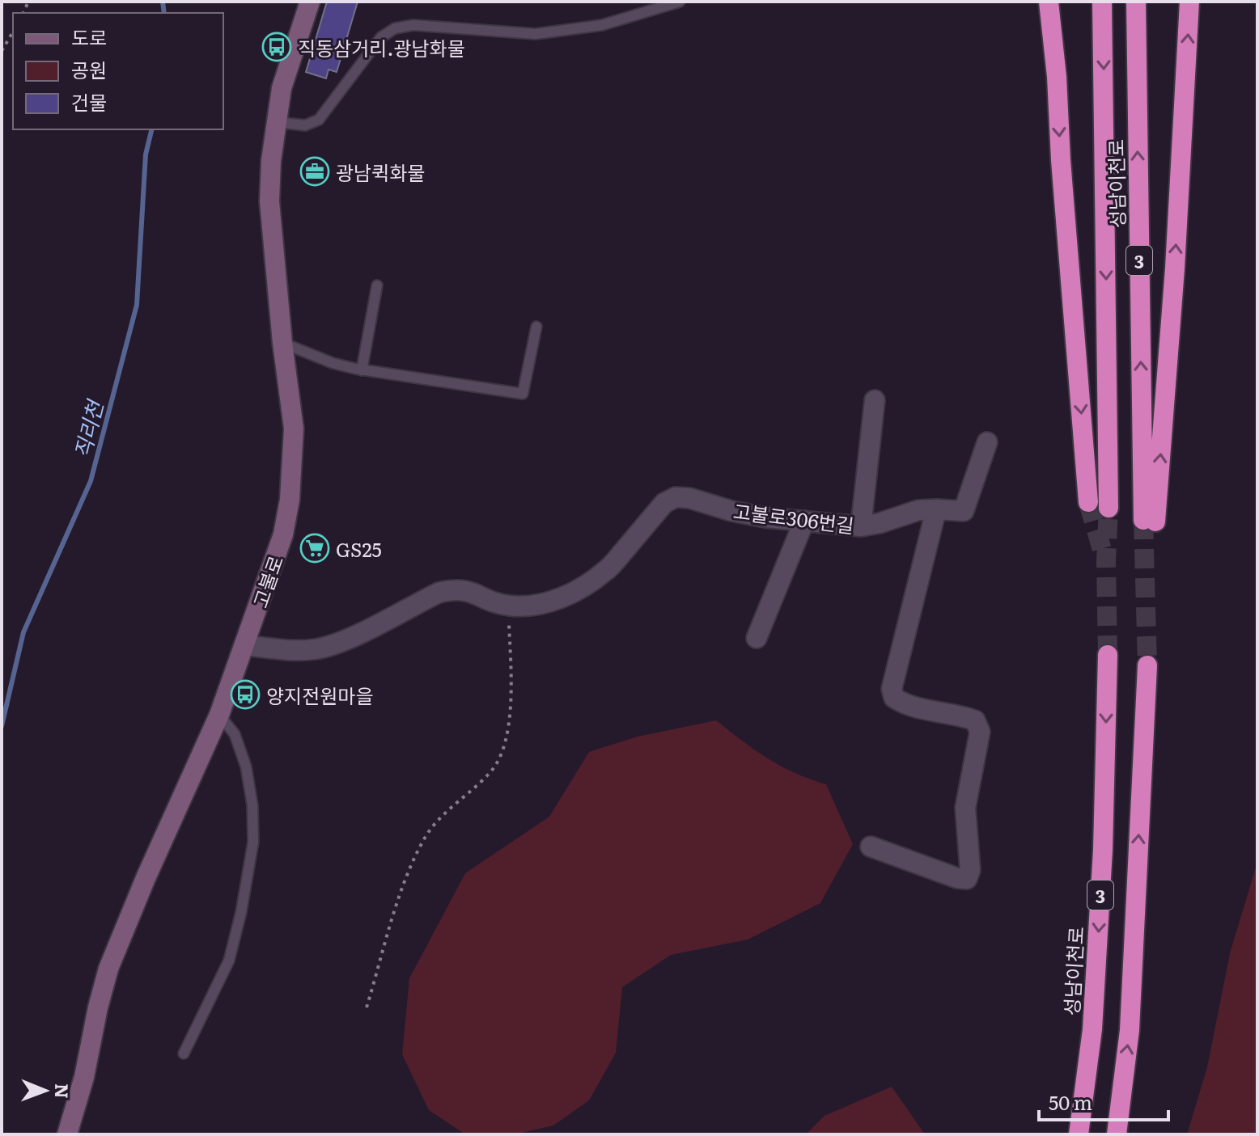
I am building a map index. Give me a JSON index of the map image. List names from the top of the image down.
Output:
{
  "streets": {
    "highway": ["성남이천로", "3"],
    "street": ["고불로306번길", "고불로"]
  },
  "crossings": [
    ["고불로306번길", "고불로"]
  ],
  "water": ["직리천"],
  "places": {
    "bus stop": ["직동삼거리.광남화물", "양지전원마을"],
    "office": ["광남퀵화물"],
    "supermarket": ["GS25"]
  },
  "legend": ["도로", "공원", "건물"],
  "scale_bar": "50 m",
  "north": "right"
}
